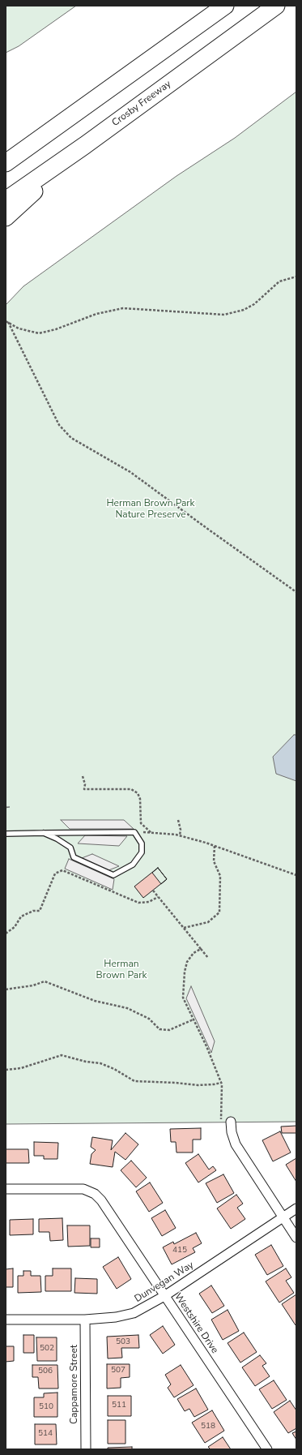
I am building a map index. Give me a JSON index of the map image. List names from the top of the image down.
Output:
{
  "streets": {
    "highway": ["Crosby Freeway"],
    "street": ["Dunvegan Way", "Westshire Drive", "Cappamore Street"]
  },
  "crossings": [
    ["Dunvegan Way", "Westshire Drive"],
    ["Dunvegan Way", "Cappamore Street"]
  ],
  "parks": ["Herman Brown Park Nature Preserve", "Herman Brown Park"],
  "house_numbers": [
    "415",
    "503",
    "502",
    "507",
    "506",
    "511",
    "510",
    "518",
    "514"
  ]
}
